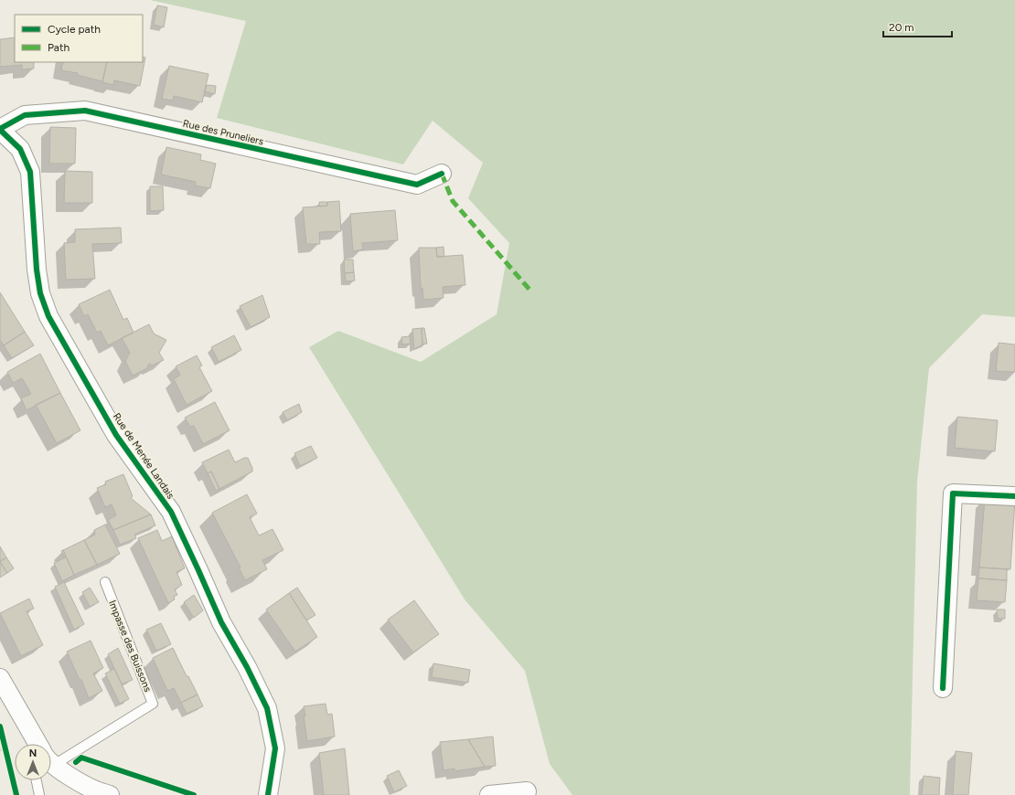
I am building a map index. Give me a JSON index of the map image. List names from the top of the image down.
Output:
{
  "streets": {
    "street": ["Rue des Pruneliers", "Rue de Menée Landais"],
    "lane": ["Impasse des Buissons"]
  },
  "crossings": [
    ["Rue des Pruneliers", "Rue de Menée Landais"]
  ],
  "legend": ["Cycle path", "Path"],
  "scale_bar": "20 m",
  "north": "top"
}
